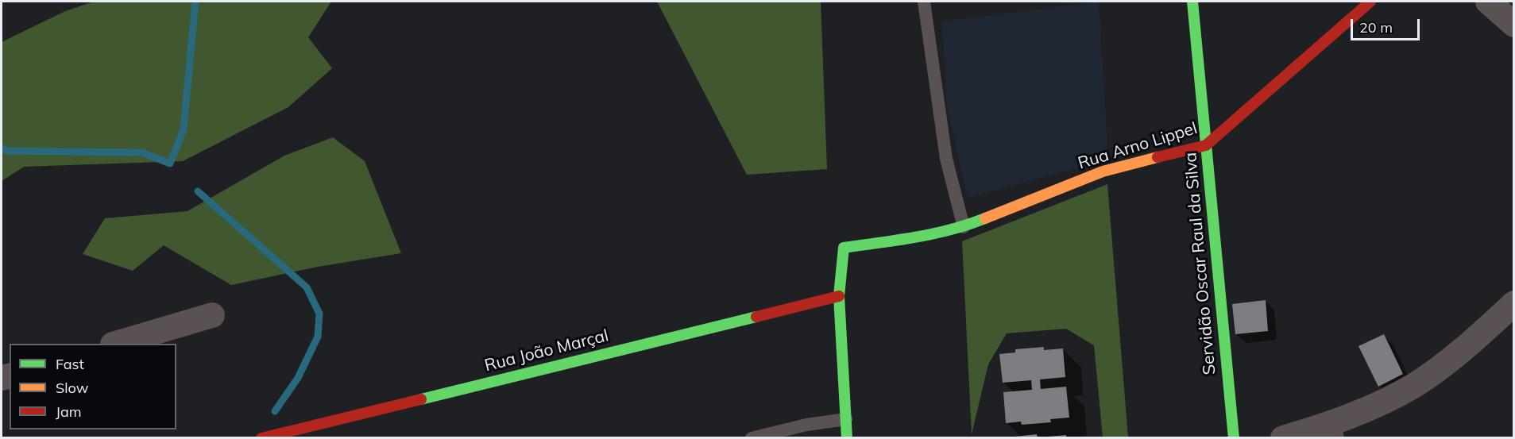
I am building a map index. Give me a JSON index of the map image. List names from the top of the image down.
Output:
{
  "streets": {
    "street": ["Rua Arno Lippel", "Servidão Oscar Raul da Silva", "Rua João Marçal"]
  },
  "crossings": [
    ["Rua Arno Lippel", "Servidão Oscar Raul da Silva"],
    ["Rua Arno Lippel", "Rua João Marçal"]
  ],
  "legend": ["Fast", "Slow", "Jam"],
  "scale_bar": "20 m"
}
